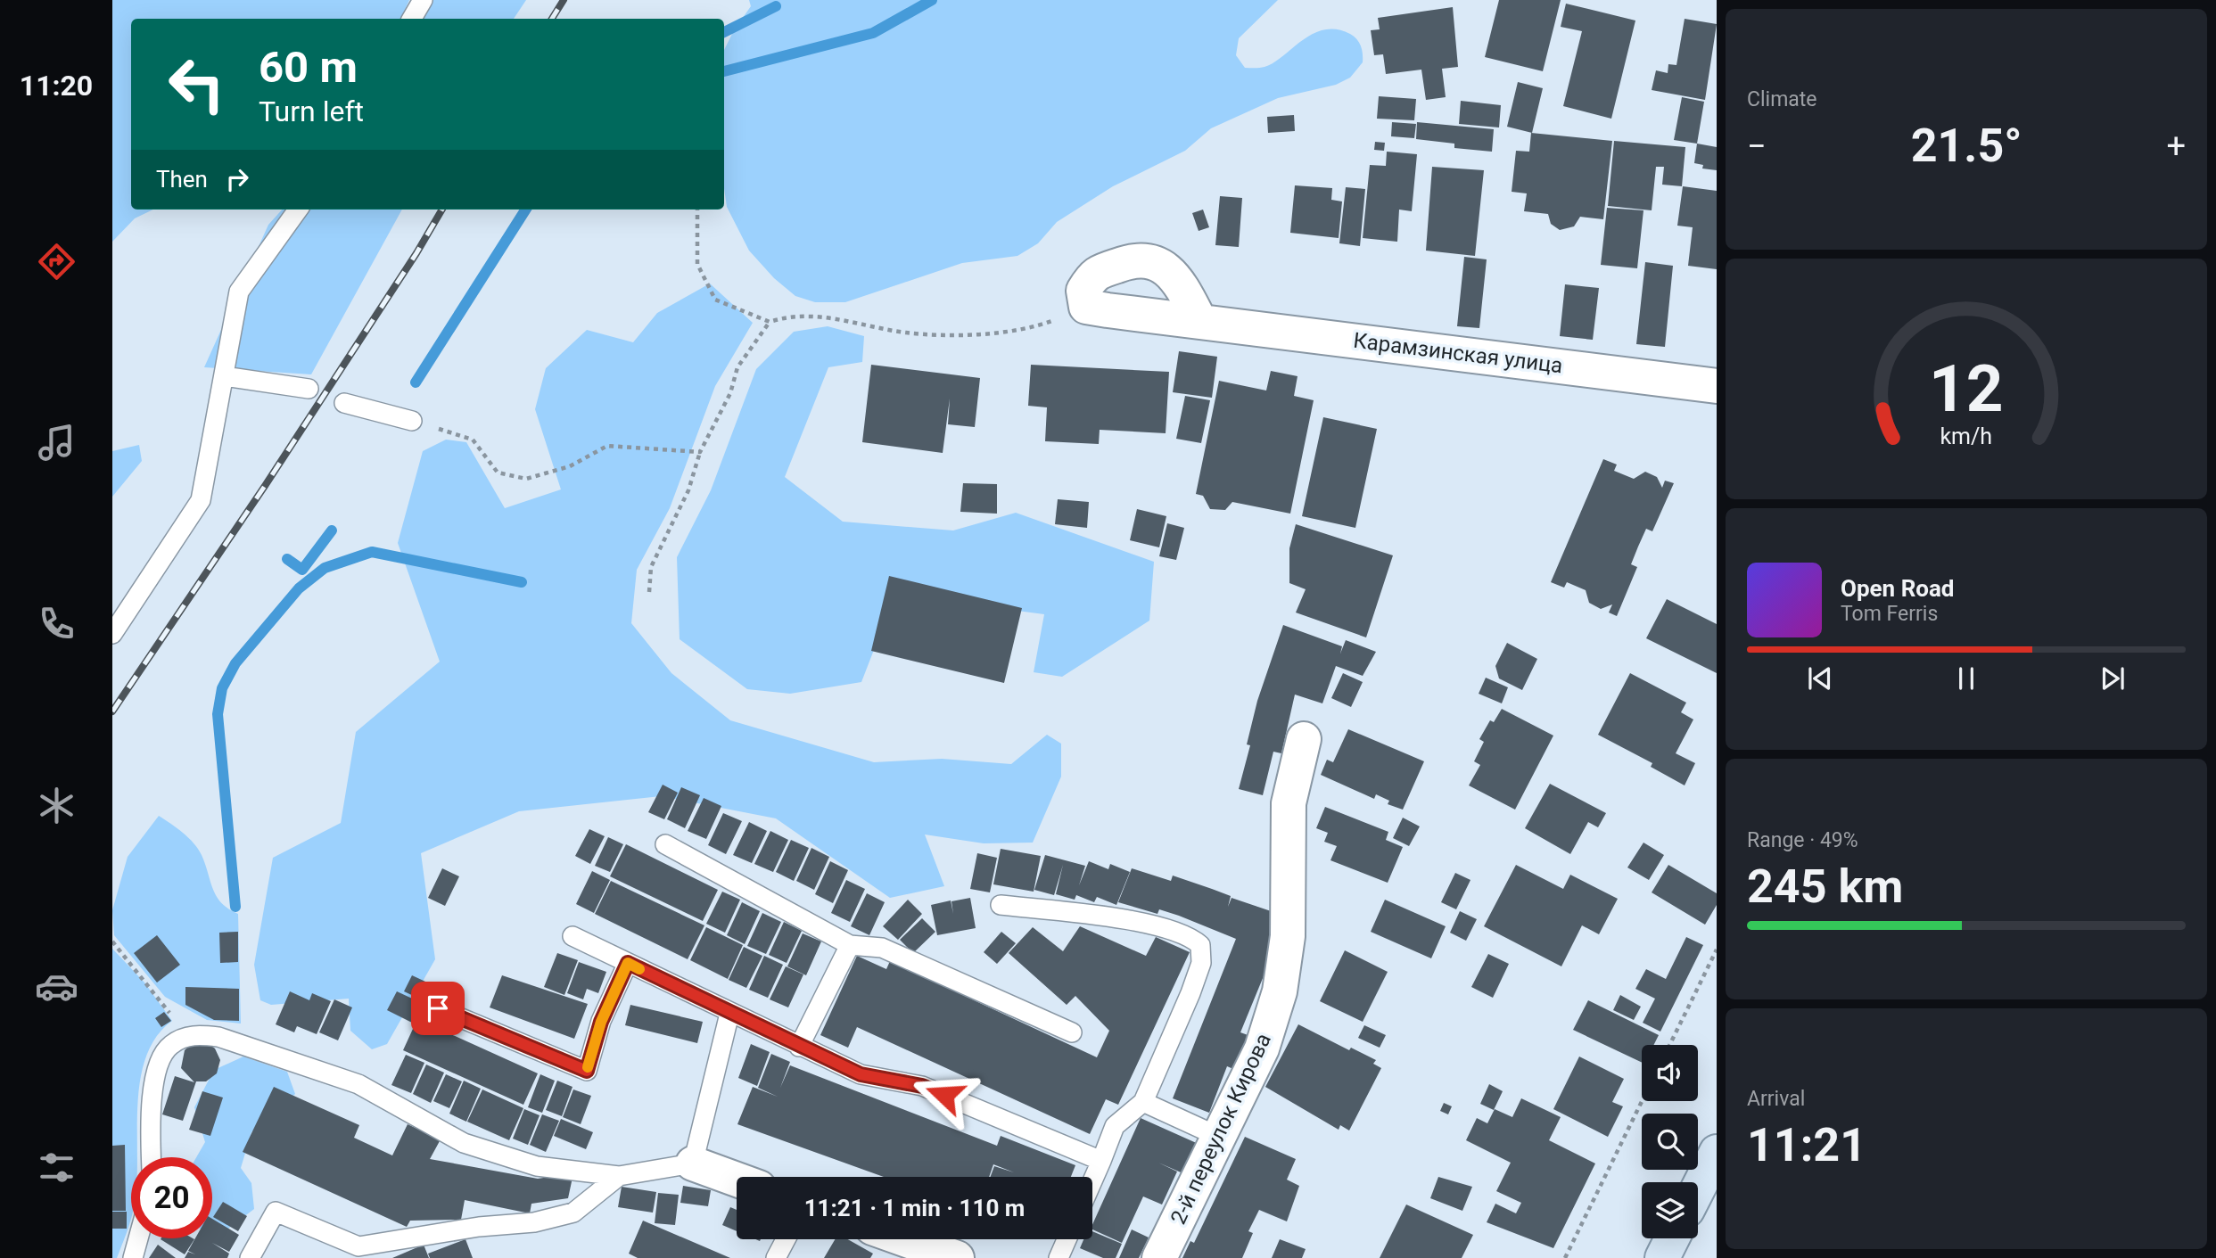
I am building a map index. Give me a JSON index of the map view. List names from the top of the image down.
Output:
{
  "streets": {
    "street": ["Карамзинская улица", "2-й переулок Кирова"]
  },
  "page": {
    "tabs": "11:20",
    "tile": [
      "Climate",
      ["Range · 49%", "245 km"],
      ["Arrival", "11:21"]
    ],
    "turn": ["60 m", "Turn left"],
    "heat": ["−", "21.5°", "+"],
    "then": "Then",
    "song": ["Open Road", "Tom Ferris"],
    "limit": "20",
    "trip": "11:21 · 1 min · 110 m",
    "gauge": ["12", "km/h"]
  }
}
